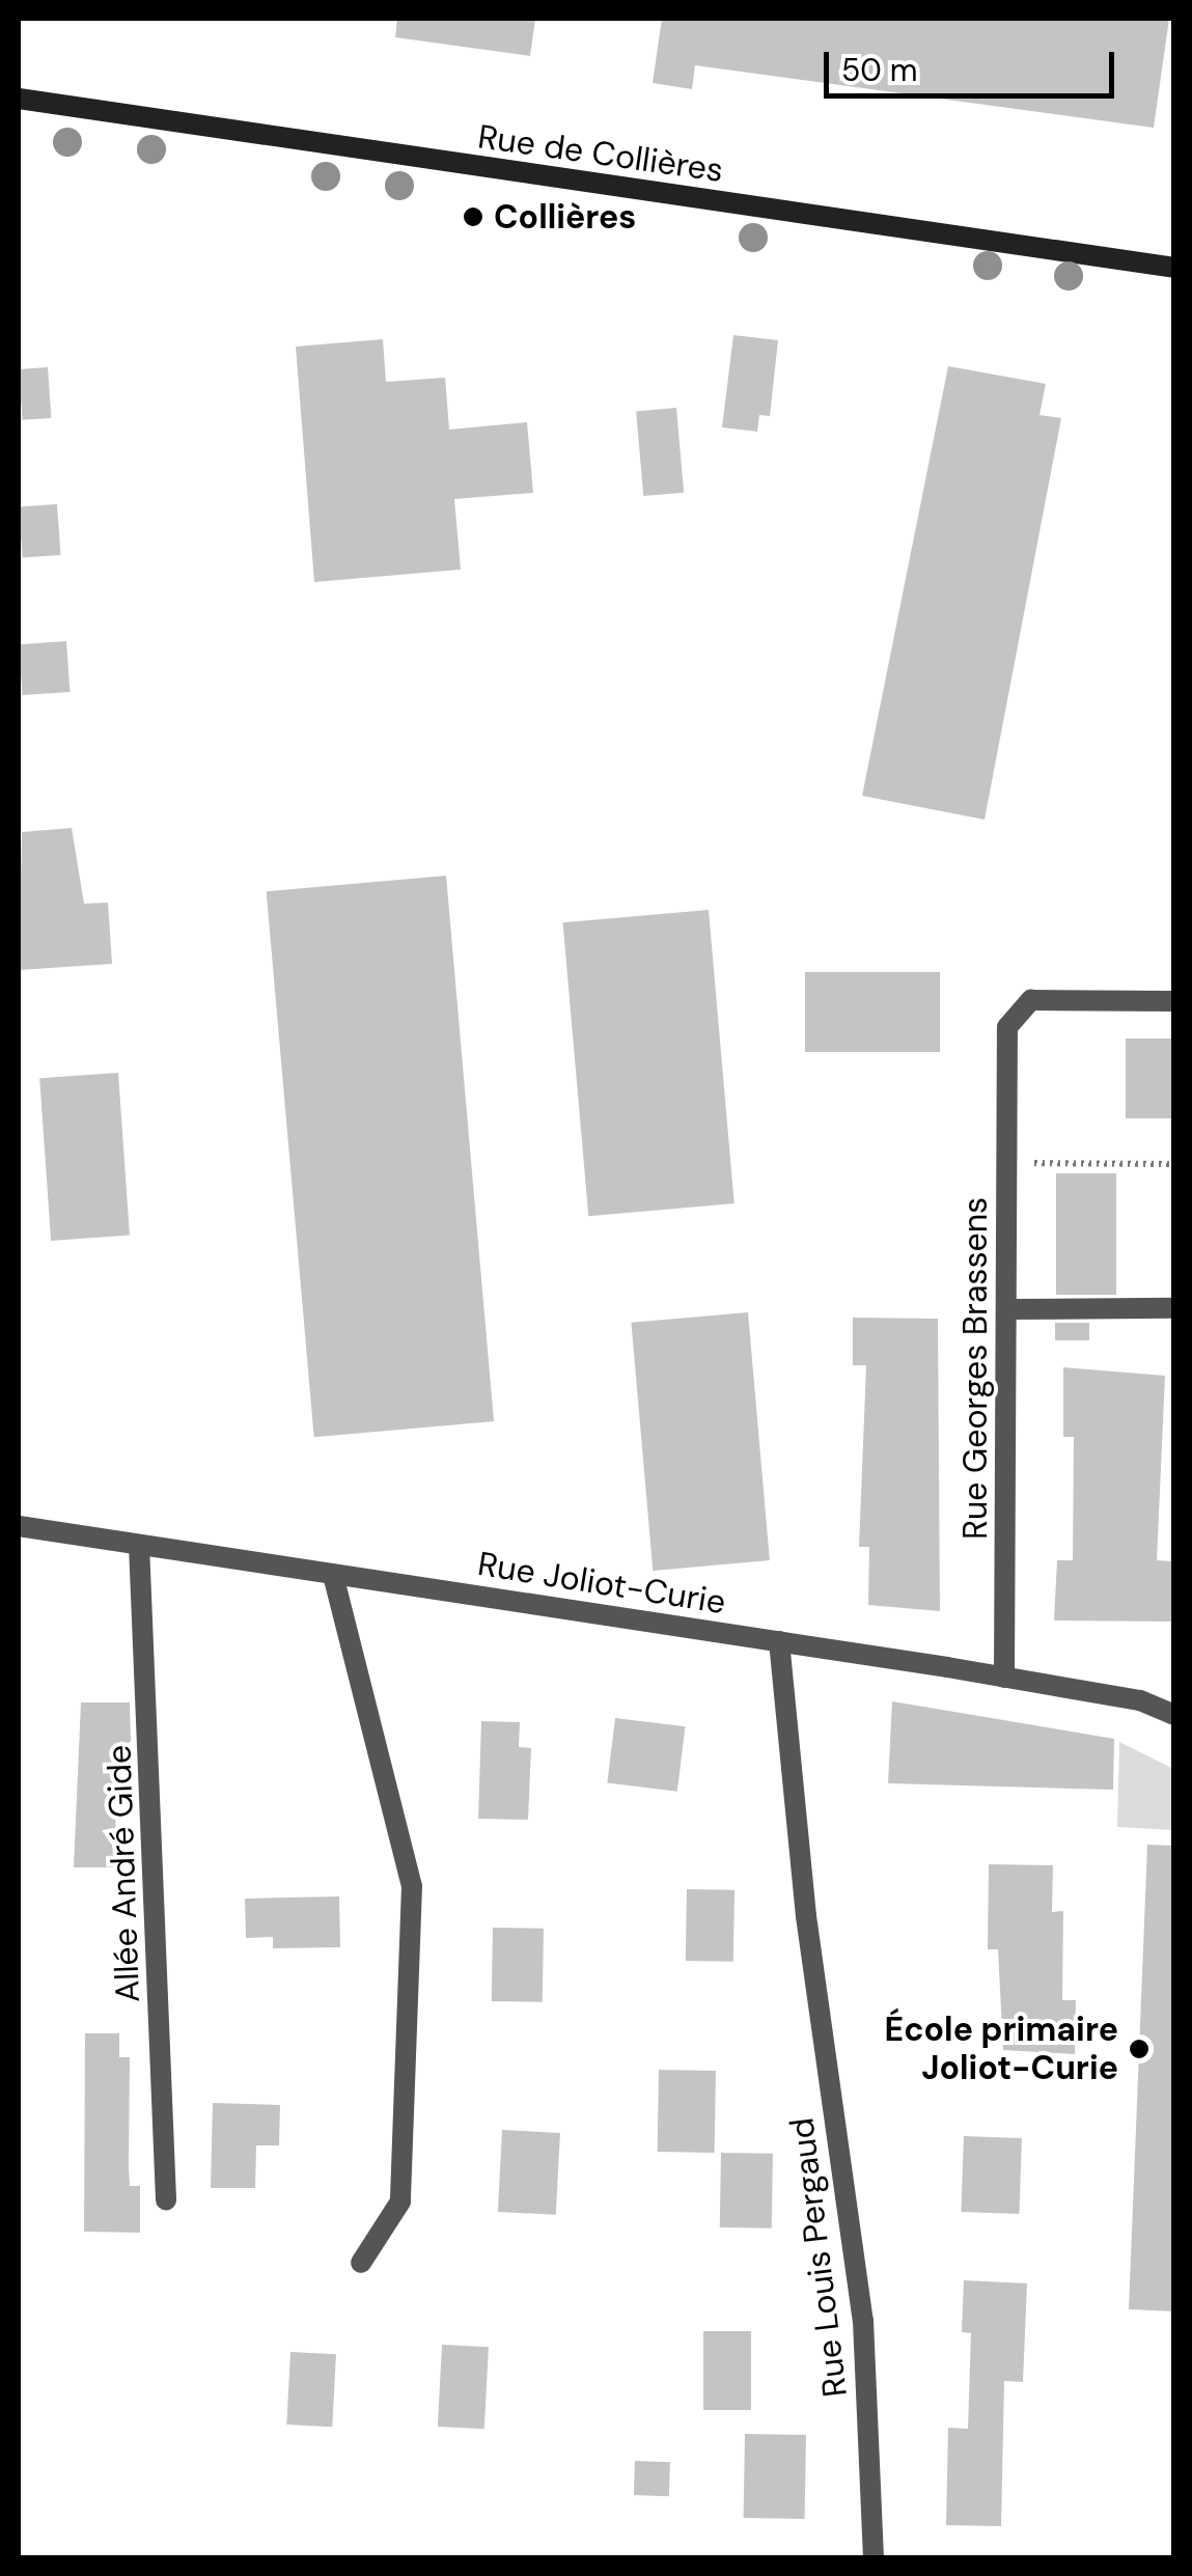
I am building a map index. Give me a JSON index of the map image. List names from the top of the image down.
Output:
{
  "streets": {
    "main road": ["Rue de Collières"],
    "street": [
      "Rue Georges Brassens",
      "Rue Joliot-Curie",
      "Allée André Gide",
      "Rue Louis Pergaud"
    ]
  },
  "crossings": [
    ["Rue Georges Brassens", "Rue Joliot-Curie"],
    ["Rue Joliot-Curie", "Allée André Gide"],
    ["Rue Joliot-Curie", "Rue Louis Pergaud"]
  ],
  "places": ["Collières", "École primaire Joliot-Curie"],
  "scale_bar": "50 m"
}
